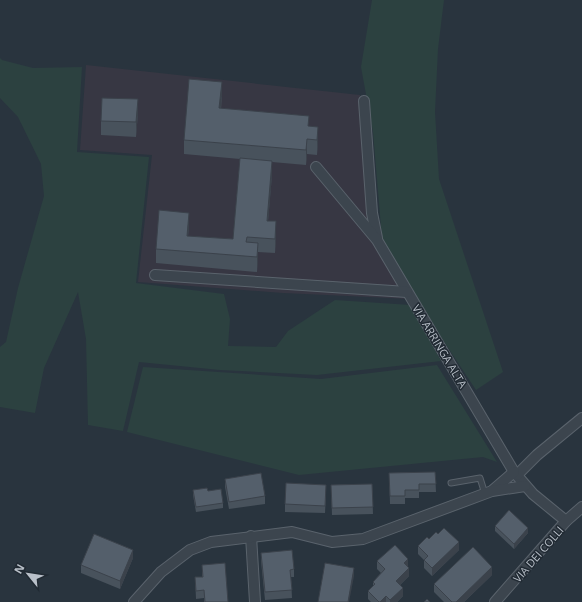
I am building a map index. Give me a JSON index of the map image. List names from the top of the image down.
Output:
{
  "streets": {
    "street": ["VIA ARRINGA ALTA", "VIA DEI COLLI"]
  },
  "crossings": [
    ["VIA ARRINGA ALTA", "VIA DEI COLLI"]
  ],
  "north": "top left"
}
